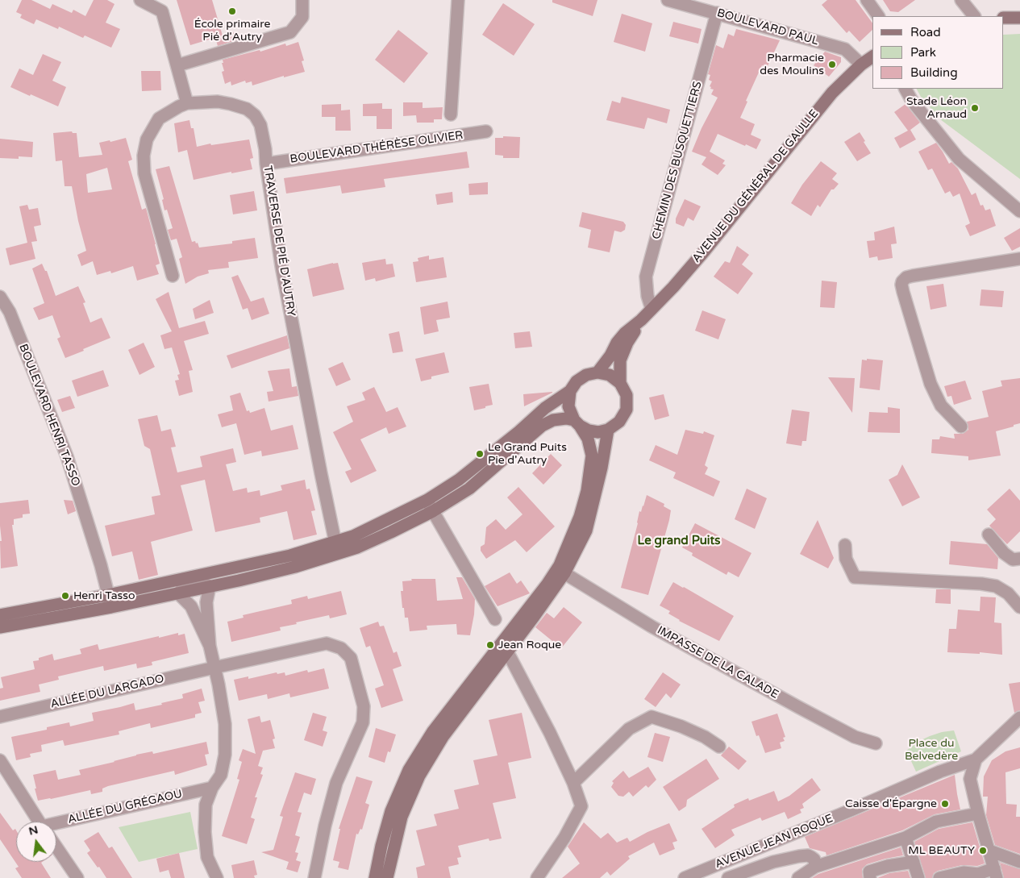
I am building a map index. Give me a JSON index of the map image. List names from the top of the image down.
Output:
{
  "streets": {
    "main road": ["AVENUE DU GÉNÉRAL DE GAULLE"],
    "street": [
      "BOULEVARD PAUL",
      "BOULEVARD THÉRÈSE OLIVIER",
      "CHEMIN DES BUSQUETTIERS",
      "TRAVERSE DE PIÉ D'AUTRY",
      "BOULEVARD HENRI TASSO",
      "IMPASSE DE LA CALADE",
      "ALLÉE DU LARGADO",
      "ALLÉE DU GRÉGAOU",
      "AVENUE JEAN ROQUE"
    ]
  },
  "crossings": [
    ["BOULEVARD PAUL", "CHEMIN DES BUSQUETTIERS"],
    ["BOULEVARD PAUL", "AVENUE DU GÉNÉRAL DE GAULLE"],
    ["BOULEVARD THÉRÈSE OLIVIER", "TRAVERSE DE PIÉ D'AUTRY"],
    ["CHEMIN DES BUSQUETTIERS", "AVENUE DU GÉNÉRAL DE GAULLE"]
  ],
  "districts": ["Le grand Puits"],
  "parks": ["Place du Belvedère"],
  "places": [
    "École primaire Pié d'Autry",
    "Pharmacie des Moulins",
    "Stade Léon Arnaud",
    "Le Grand Puits Pie d'Autry",
    "Henri Tasso",
    "Jean Roque",
    "Caisse d'Épargne",
    "ML BEAUTY"
  ],
  "legend": ["Road", "Park", "Building"],
  "north": "top"
}
